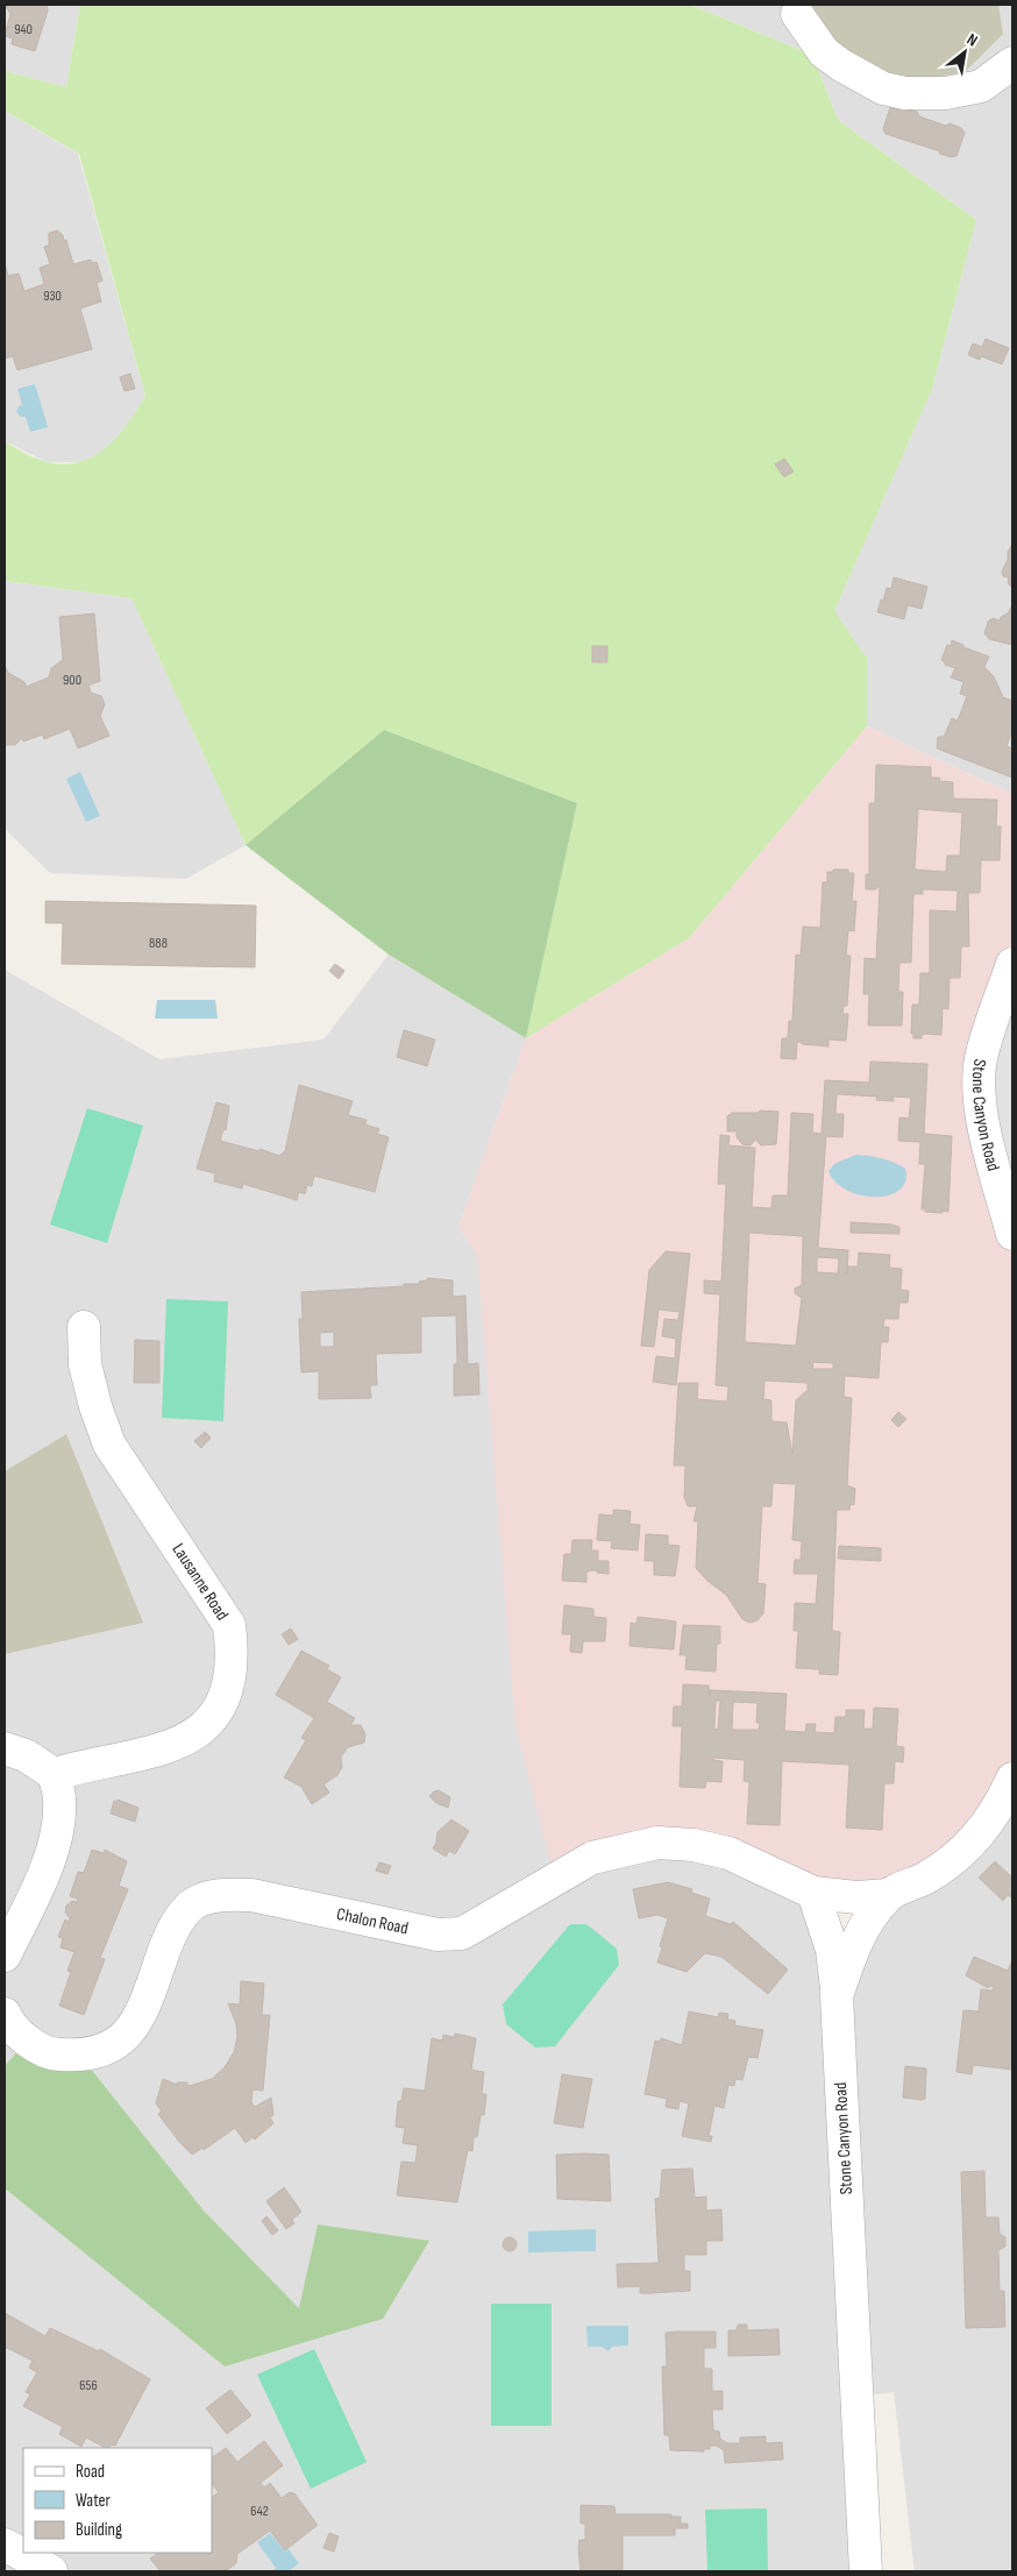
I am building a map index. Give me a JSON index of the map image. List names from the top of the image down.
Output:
{
  "streets": {
    "street": ["Stone Canyon Road", "Lausanne Road", "Chalon Road"]
  },
  "crossings": [
    ["Stone Canyon Road", "Chalon Road"]
  ],
  "house_numbers": [
    "940",
    "930",
    "900",
    "888",
    "656",
    "642"
  ],
  "legend": ["Road", "Water", "Building"],
  "north": "top right"
}
